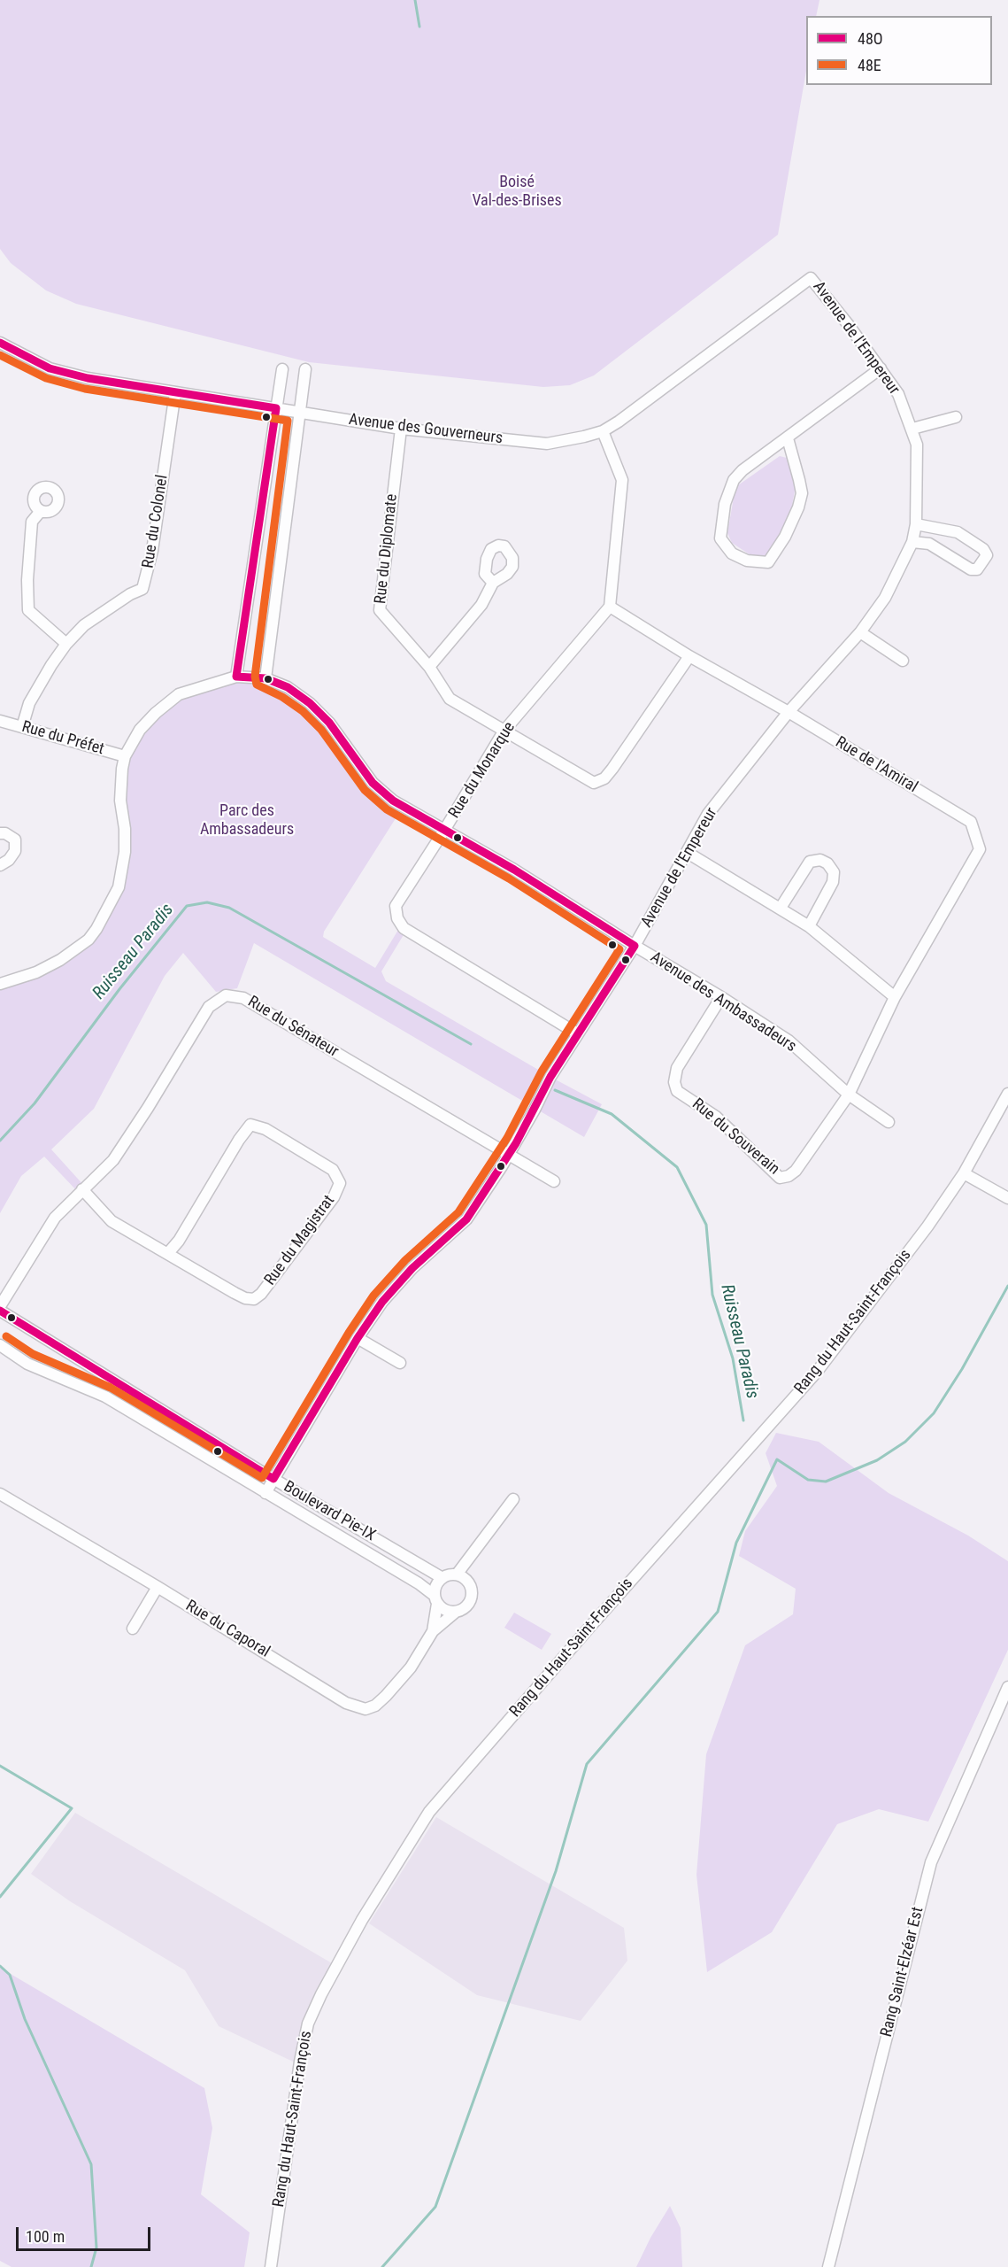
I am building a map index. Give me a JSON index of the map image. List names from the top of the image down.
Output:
{
  "streets": {
    "street": [
      "Avenue de l'Empereur",
      "Avenue des Gouverneurs",
      "Rue du Colonel",
      "Rue du Diplomate",
      "Rue du Préfet",
      "Rue de l'Amiral",
      "Rue du Monarque",
      "Avenue des Ambassadeurs",
      "Rue du Sénateur",
      "Rue du Souverain",
      "Rue du Magistrat",
      "Rang du Haut-Saint-François",
      "Boulevard Pie-IX",
      "Rue du Caporal",
      "Rang Saint-Elzéar Est"
    ]
  },
  "crossings": [
    ["Avenue de l'Empereur", "Avenue des Gouverneurs"],
    ["Avenue de l'Empereur", "Rue de l'Amiral"],
    ["Avenue de l'Empereur", "Rue du Monarque"],
    ["Avenue de l'Empereur", "Avenue des Ambassadeurs"],
    ["Avenue de l'Empereur", "Rue du Sénateur"],
    ["Avenue de l'Empereur", "Boulevard Pie-IX"],
    ["Avenue des Gouverneurs", "Rue du Colonel"],
    ["Avenue des Gouverneurs", "Rue du Diplomate"],
    ["Rue du Colonel", "Rue du Préfet"],
    ["Rue du Diplomate", "Rue de l'Amiral"],
    ["Rue du Diplomate", "Rue du Monarque"],
    ["Rue du Préfet", "Avenue des Ambassadeurs"],
    ["Rue de l'Amiral", "Rue du Monarque"],
    ["Rue de l'Amiral", "Rue du Souverain"],
    ["Rue du Monarque", "Avenue des Ambassadeurs"],
    ["Avenue des Ambassadeurs", "Rue du Souverain"],
    ["Rue du Sénateur", "Rue du Magistrat"],
    ["Boulevard Pie-IX", "Rue du Caporal"]
  ],
  "water": ["Ruisseau Paradis"],
  "parks": ["Boisé Val-des-Brises", "Parc des Ambassadeurs"],
  "lines": ["transit line 48O", "transit line 48E"],
  "legend": ["48O", "48E"],
  "scale_bar": "100 m"
}
